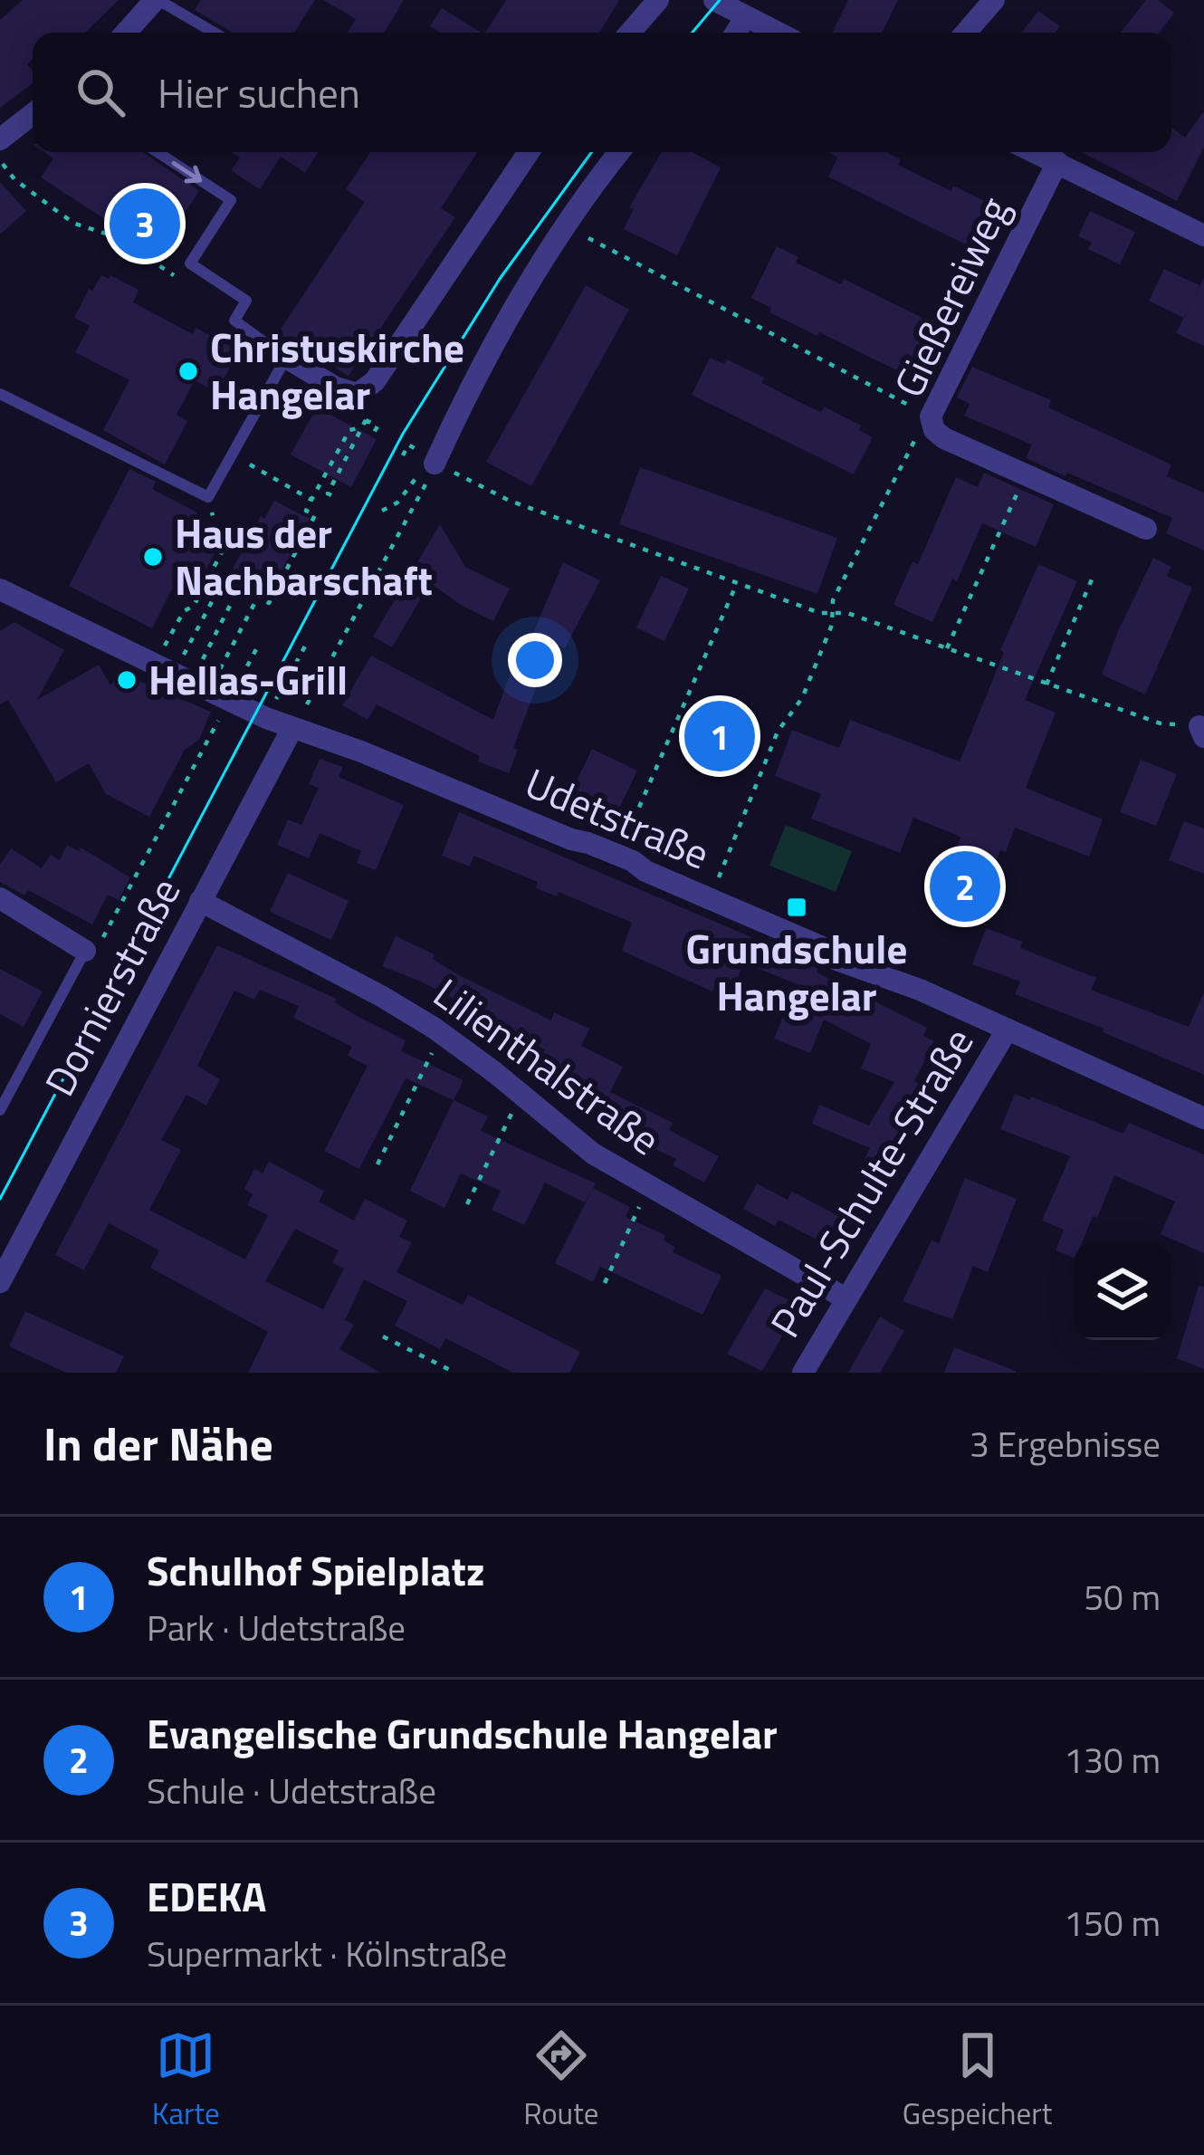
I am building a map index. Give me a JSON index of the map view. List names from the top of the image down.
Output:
{
  "streets": {
    "street": [
      "Gießereiweg",
      "Udetstraße",
      "Dornierstraße",
      "Lilienthalstraße",
      "Paul-Schulte-Straße"
    ]
  },
  "crossings": [
    ["Udetstraße", "Dornierstraße"],
    ["Udetstraße", "Paul-Schulte-Straße"],
    ["Dornierstraße", "Lilienthalstraße"],
    ["Lilienthalstraße", "Paul-Schulte-Straße"]
  ],
  "places": {
    "other": ["Christuskirche Hangelar", "Haus der Nachbarschaft", "Hellas-Grill"],
    "transit": ["Grundschule Hangelar"]
  },
  "page": {
    "search": "Hier suchen",
    "pins": ["3", "1", "2"],
    "heading": ["In der Nähe", "3 Ergebnisse"],
    "list": [
      {
        "mark": "1",
        "name": "Schulhof Spielplatz",
        "note": "Park · Udetstraße",
        "value": "50 m"
      },
      {
        "mark": "2",
        "name": "Evangelische Grundschule Hangelar",
        "note": "Schule · Udetstraße",
        "value": "130 m"
      },
      {
        "mark": "3",
        "name": "EDEKA",
        "note": "Supermarkt · Kölnstraße",
        "value": "150 m"
      }
    ],
    "nav": ["Karte", "Route", "Gespeichert"]
  }
}
